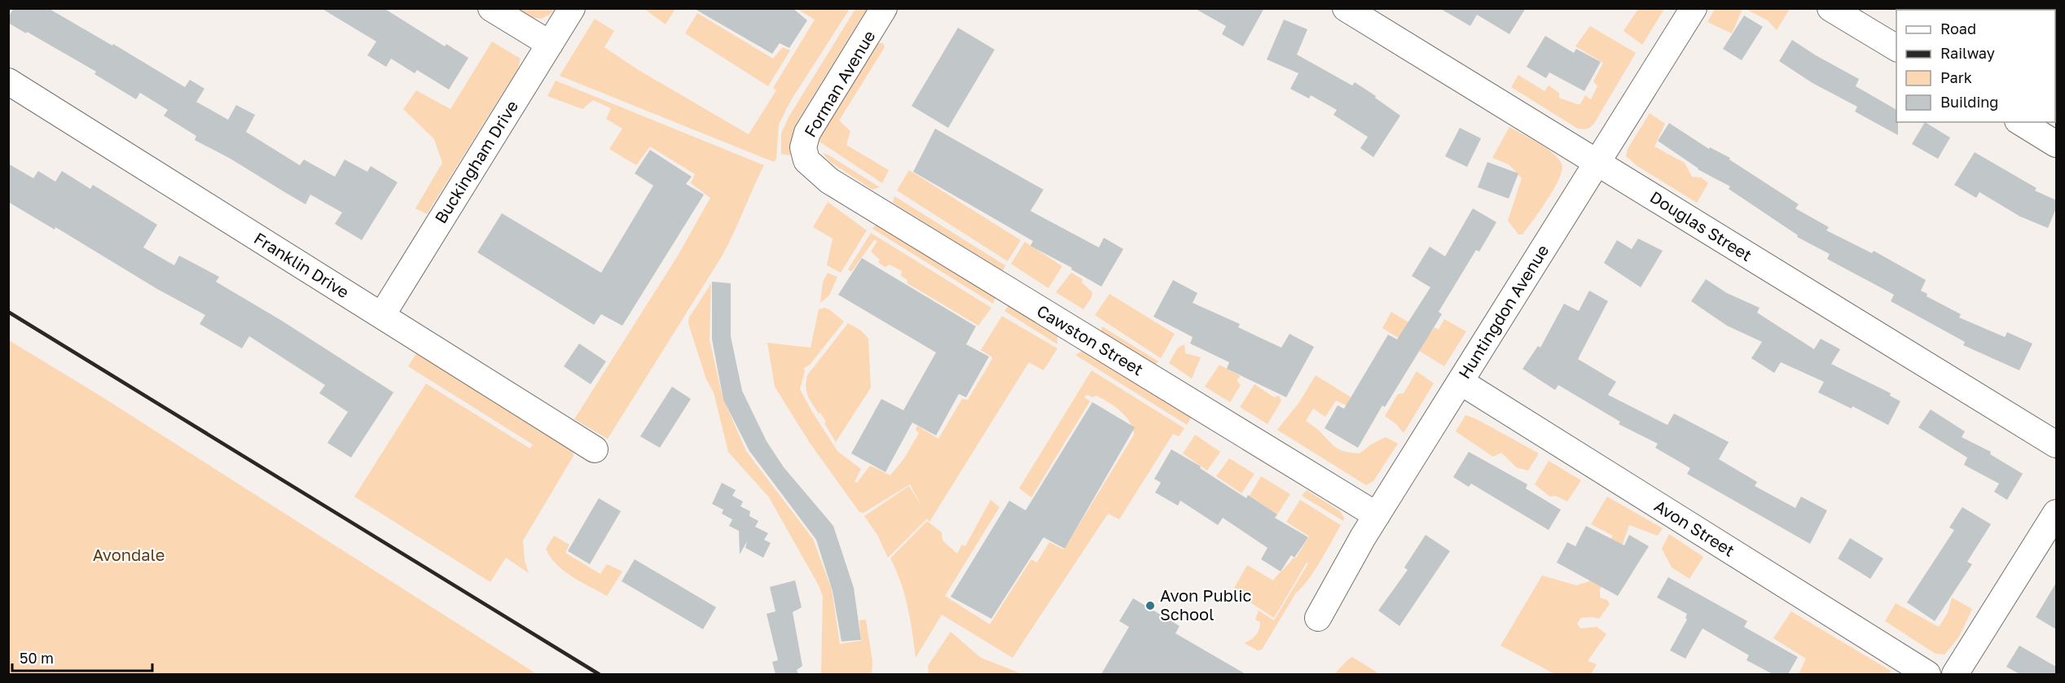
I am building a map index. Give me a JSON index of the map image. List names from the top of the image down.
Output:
{
  "streets": {
    "street": [
      "Forman Avenue",
      "Buckingham Drive",
      "Douglas Street",
      "Franklin Drive",
      "Huntingdon Avenue",
      "Cawston Street",
      "Avon Street"
    ]
  },
  "crossings": [
    ["Forman Avenue", "Cawston Street"],
    ["Buckingham Drive", "Franklin Drive"],
    ["Douglas Street", "Huntingdon Avenue"],
    ["Huntingdon Avenue", "Cawston Street"],
    ["Huntingdon Avenue", "Avon Street"]
  ],
  "parks": ["Avondale"],
  "places": ["Avon Public School"],
  "legend": [
    "Road",
    "Railway",
    "Park",
    "Building"
  ],
  "scale_bar": "50 m"
}
